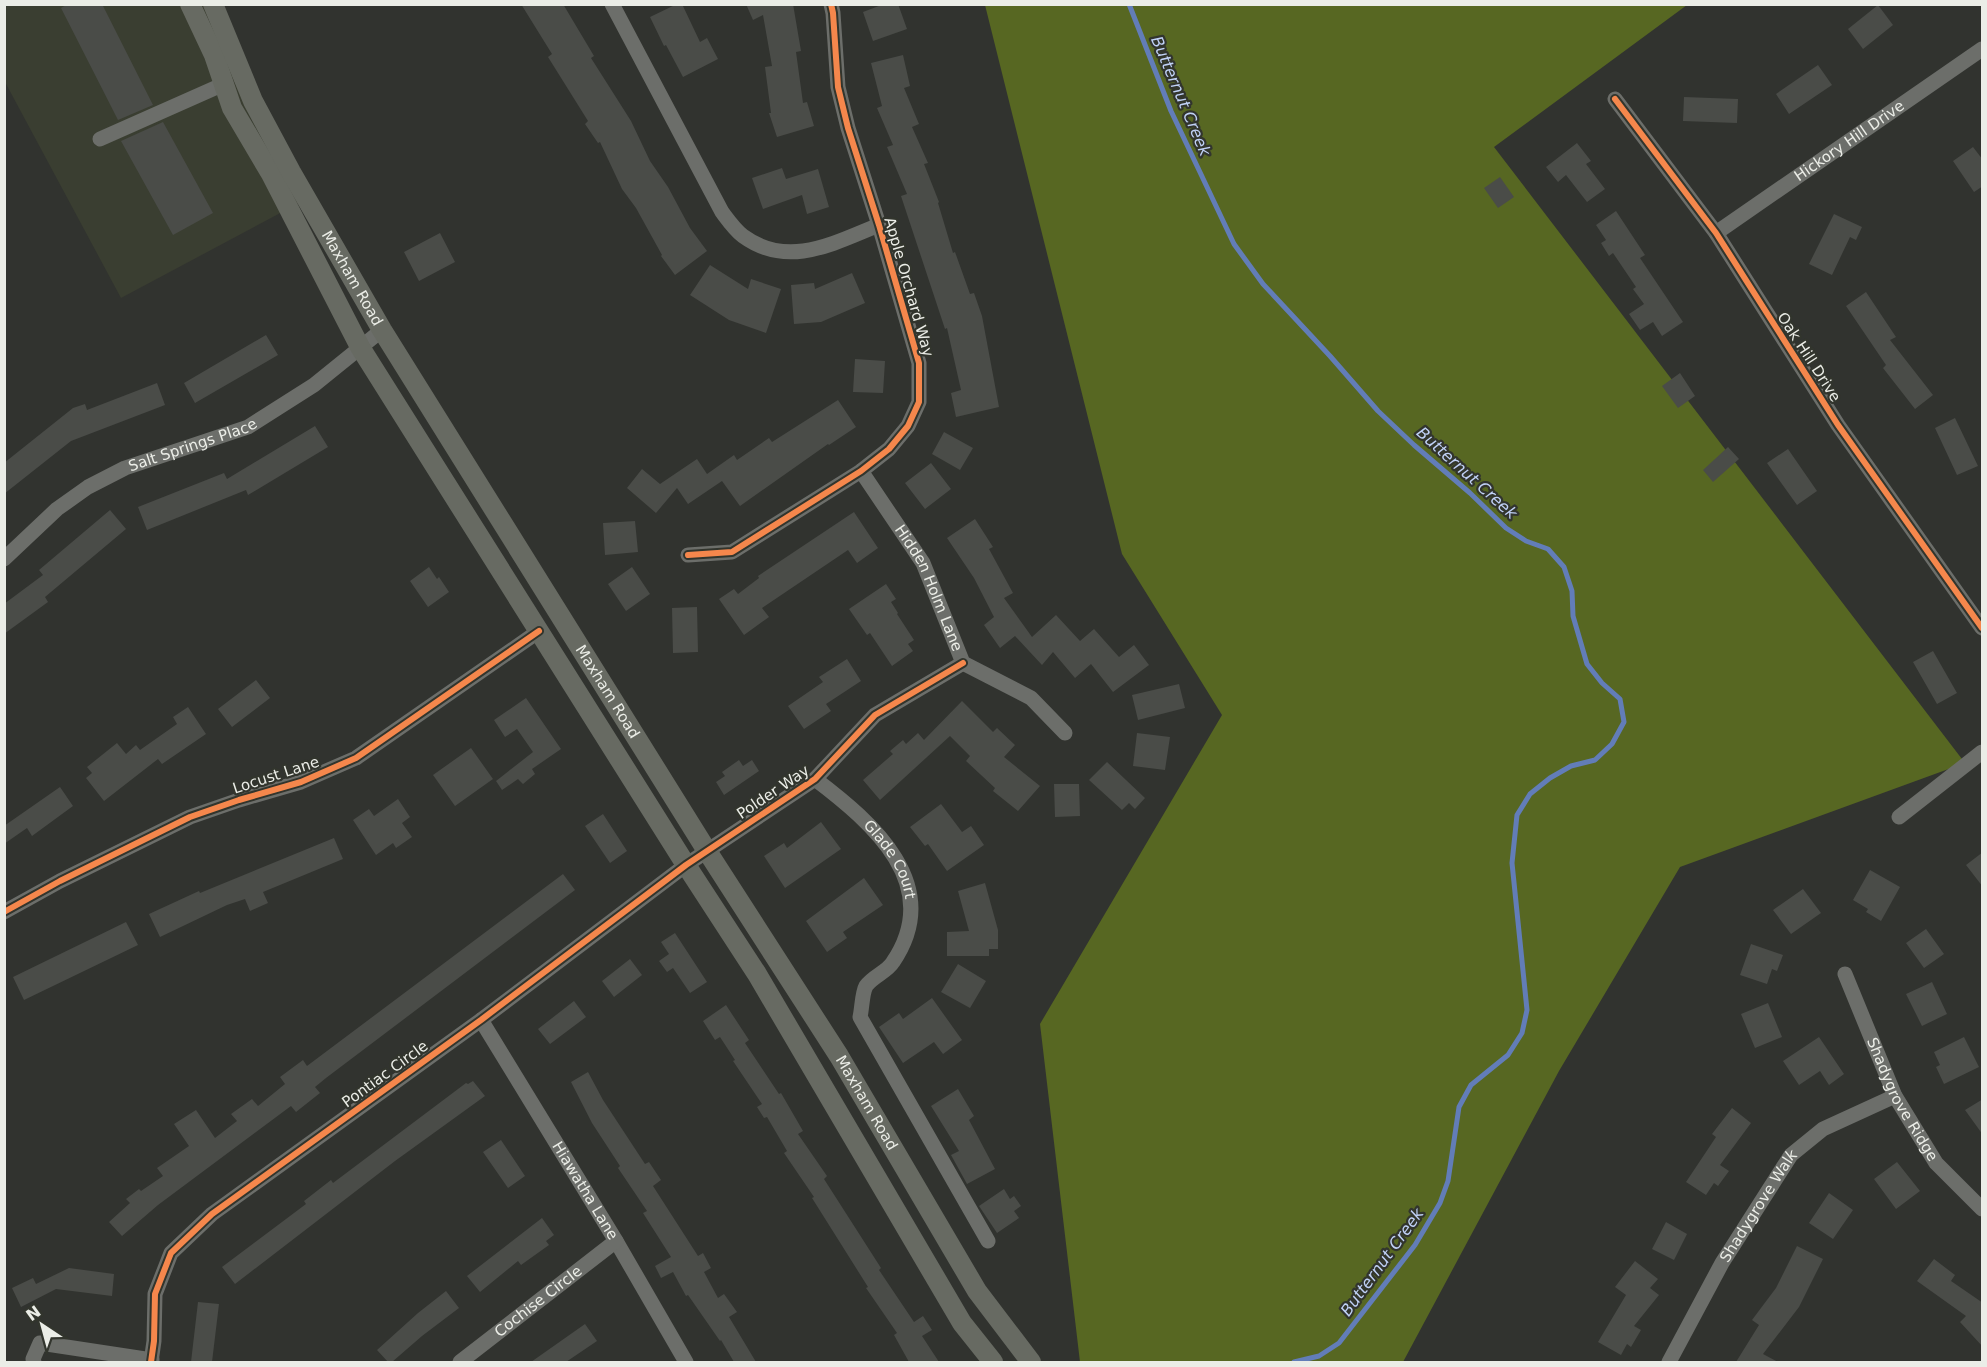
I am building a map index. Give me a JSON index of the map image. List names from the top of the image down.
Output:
{
  "streets": {
    "main road": ["Maxham Road"],
    "street": [
      "Hickory Hill Drive",
      "Apple Orchard Way",
      "Oak Hill Drive",
      "Salt Springs Place",
      "Hidden Holm Lane",
      "Locust Lane",
      "Polder Way",
      "Glade Court",
      "Pontiac Circle",
      "Shadygrove Ridge",
      "Hiawatha Lane",
      "Shadygrove Walk",
      "Cochise Circle"
    ]
  },
  "crossings": [
    ["Hickory Hill Drive", "Oak Hill Drive"],
    ["Maxham Road", "Salt Springs Place"],
    ["Maxham Road", "Locust Lane"],
    ["Maxham Road", "Polder Way"],
    ["Maxham Road", "Pontiac Circle"],
    ["Apple Orchard Way", "Hidden Holm Lane"],
    ["Hidden Holm Lane", "Polder Way"],
    ["Polder Way", "Glade Court"],
    ["Polder Way", "Pontiac Circle"],
    ["Pontiac Circle", "Hiawatha Lane"],
    ["Shadygrove Ridge", "Shadygrove Walk"],
    ["Hiawatha Lane", "Cochise Circle"]
  ],
  "water": ["Butternut Creek"],
  "north": "top left"
}
